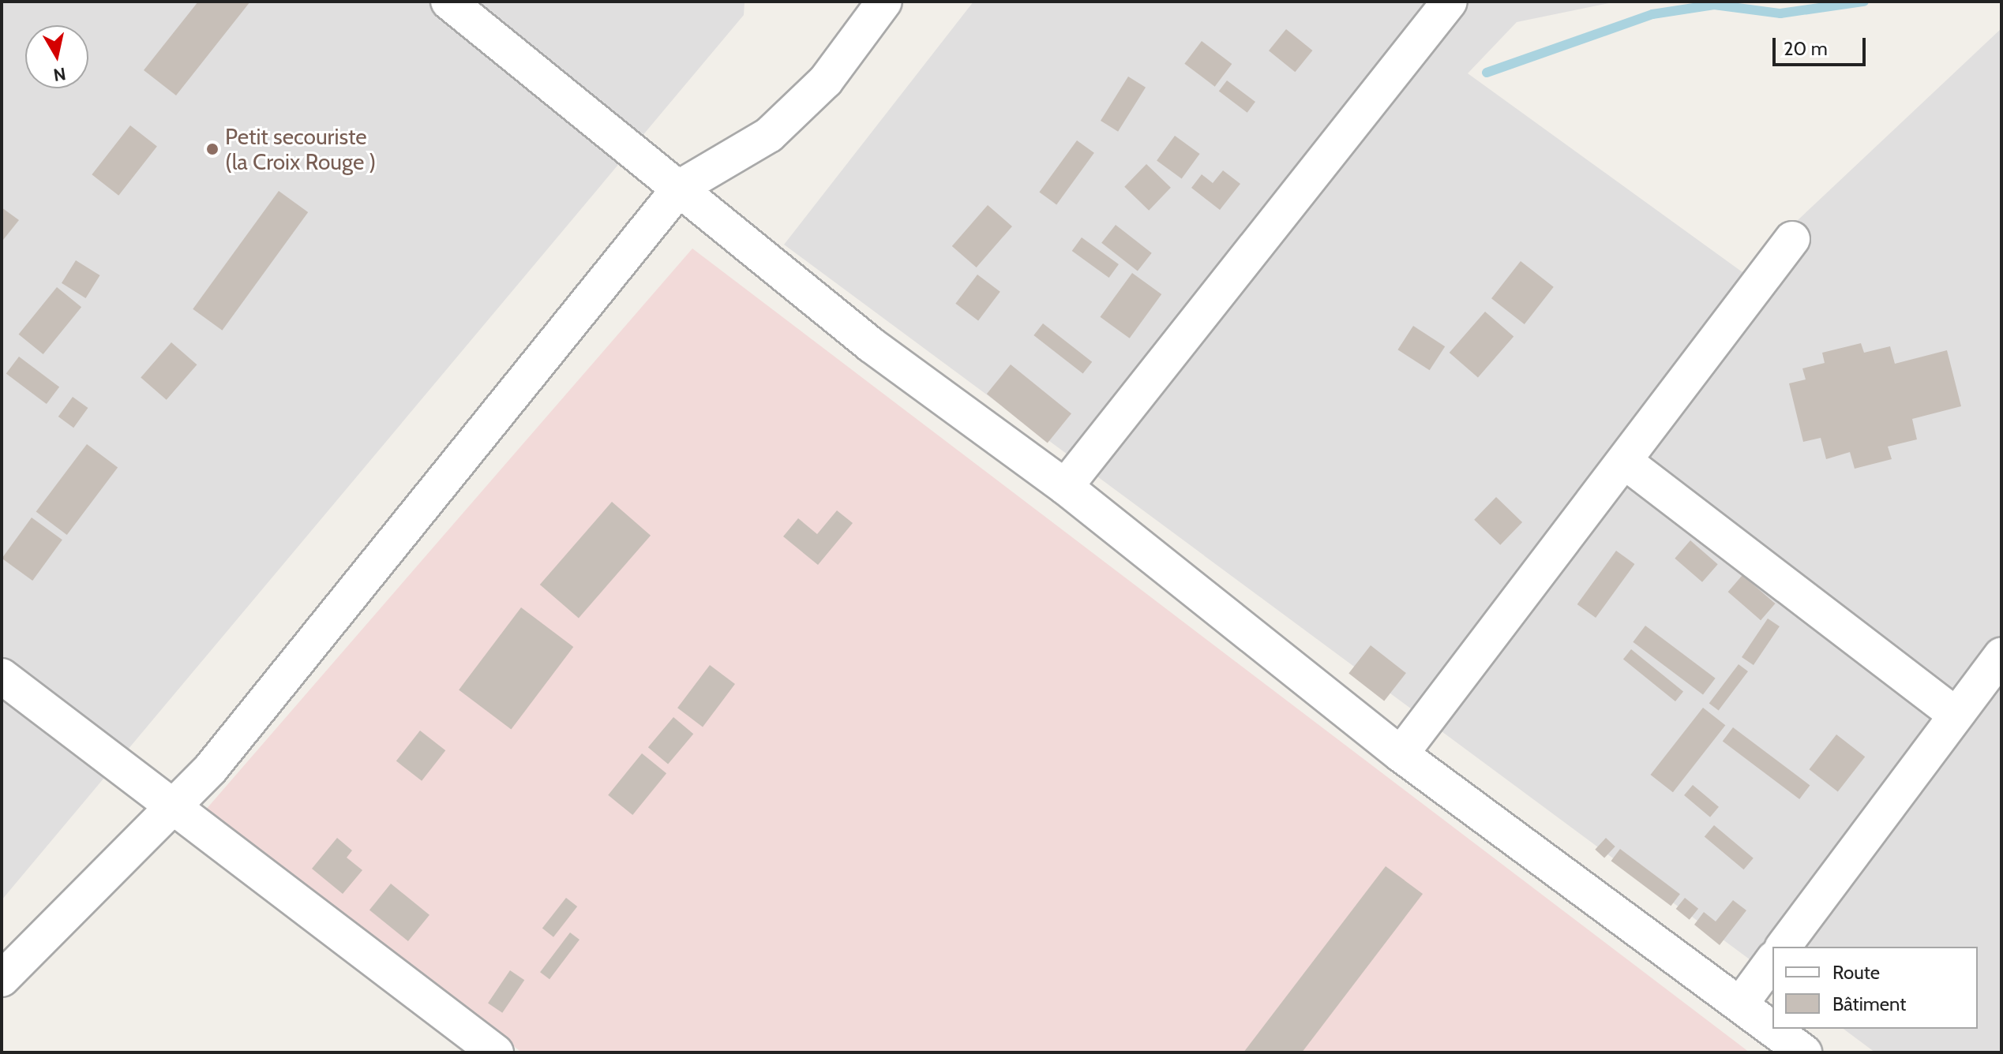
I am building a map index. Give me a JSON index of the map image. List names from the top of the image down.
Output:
{
  "places": ["Petit secouriste (la Croix Rouge )"],
  "legend": ["Route", "Bâtiment"],
  "scale_bar": "20 m",
  "north": "bottom"
}
